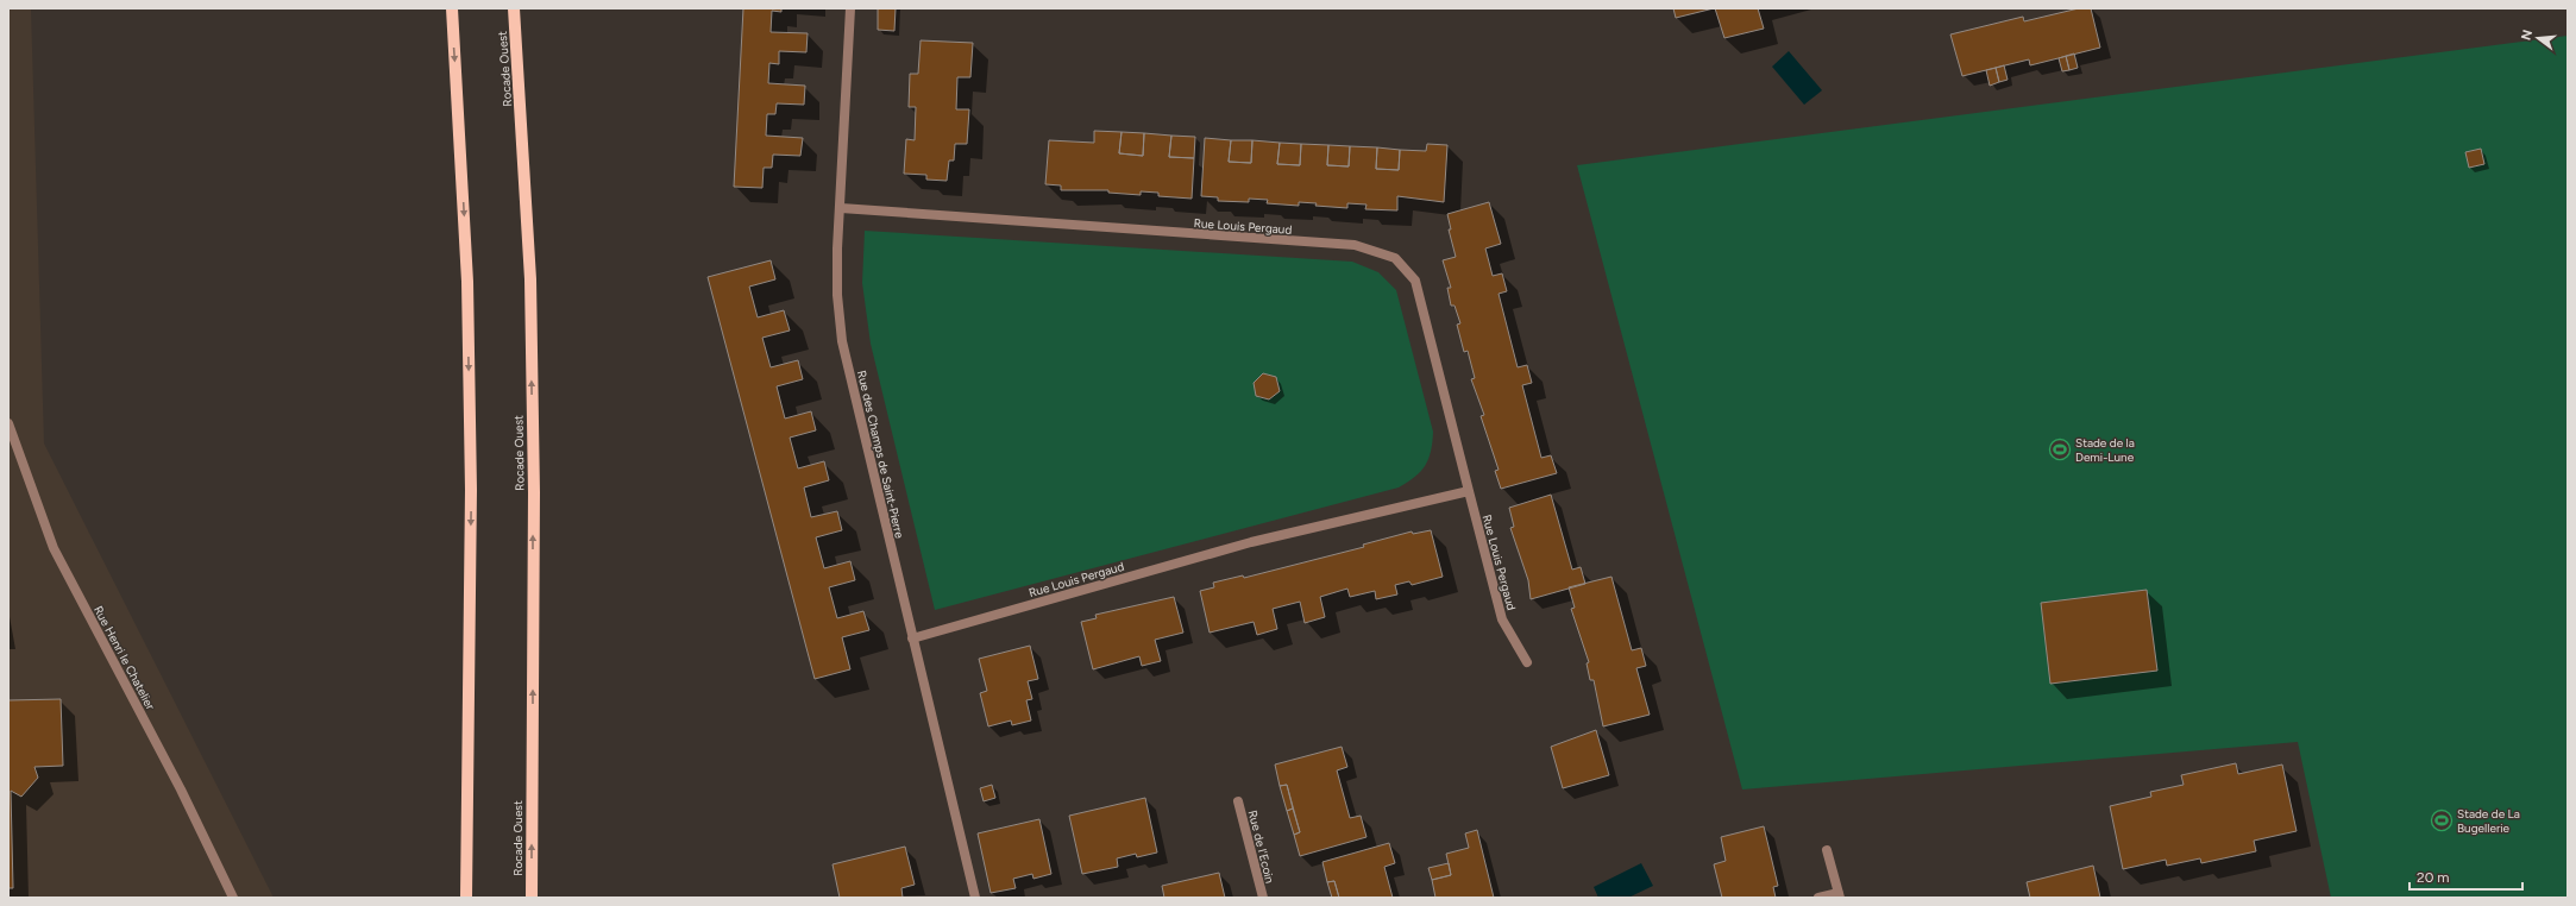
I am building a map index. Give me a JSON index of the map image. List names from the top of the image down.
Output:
{
  "streets": {
    "main road": ["Rocade Ouest"],
    "street": [
      "Rue Louis Pergaud",
      "Rue des Champs de Saint-Pierre",
      "Rue Henri le Chatelier",
      "Rue de l'Ecoin"
    ]
  },
  "crossings": [
    ["Rue Louis Pergaud", "Rue des Champs de Saint-Pierre"]
  ],
  "places": {
    "sports": ["Stade de la Demi-Lune", "Stade de La Bugellerie"]
  },
  "scale_bar": "20 m",
  "north": "left"
}
